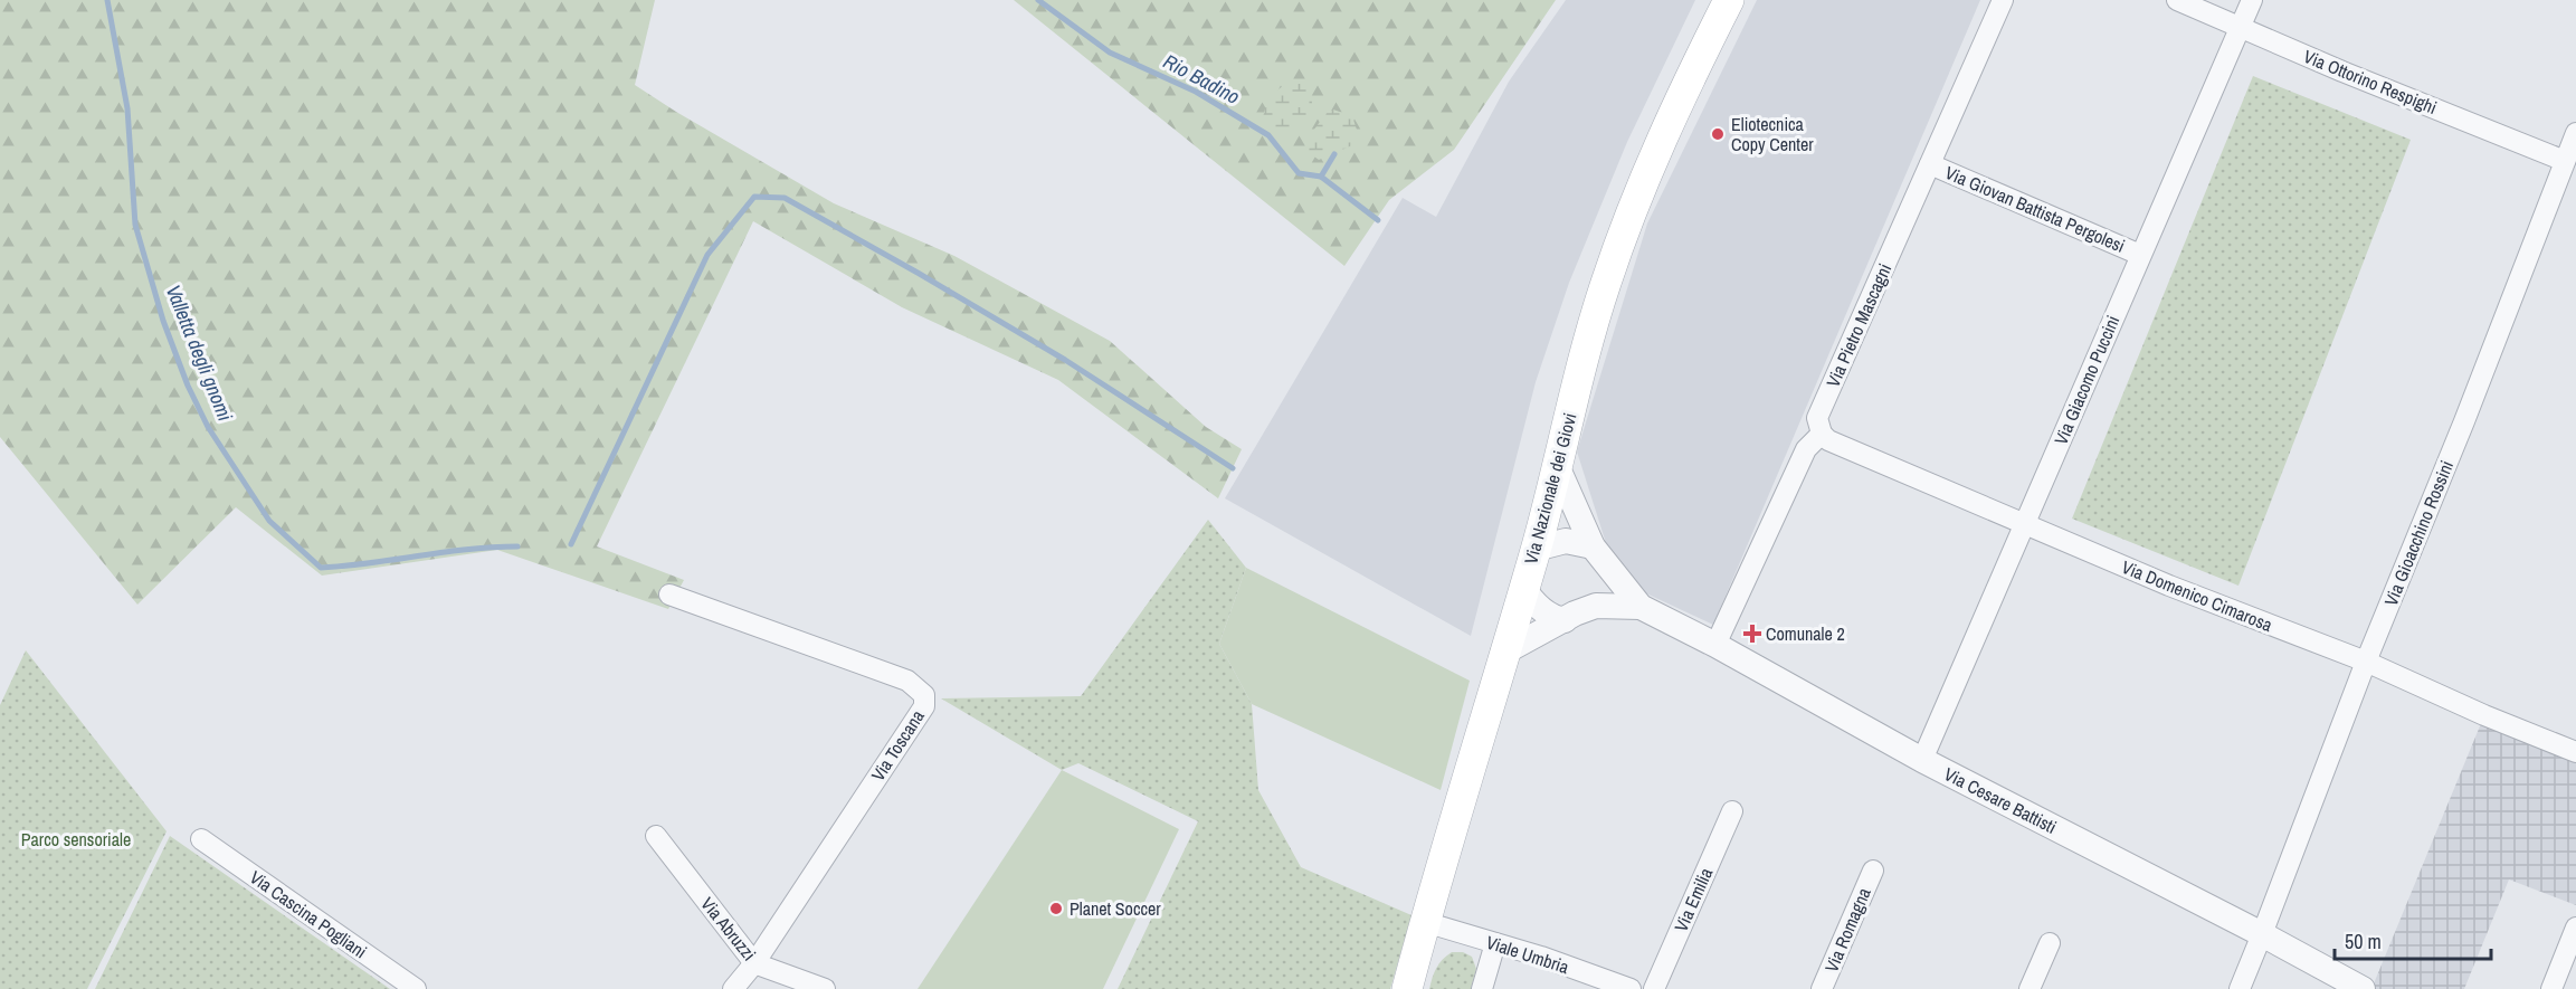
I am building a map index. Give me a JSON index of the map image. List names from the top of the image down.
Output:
{
  "streets": {
    "main road": ["Via Nazionale dei Giovi"],
    "street": [
      "Via Ottorino Respighi",
      "Via Giovan Battista Pergolesi",
      "Via Pietro Mascagni",
      "Via Giacomo Puccini",
      "Via Gioacchino Rossini",
      "Via Domenico Cimarosa",
      "Via Toscana",
      "Via Cesare Battisti",
      "Via Emilia",
      "Via Cascina Pogliani",
      "Via Abruzzi",
      "Via Romagna",
      "Viale Umbria"
    ]
  },
  "crossings": [
    ["Via Ottorino Respighi", "Via Giacomo Puccini"],
    ["Via Ottorino Respighi", "Via Gioacchino Rossini"],
    ["Via Giovan Battista Pergolesi", "Via Pietro Mascagni"],
    ["Via Giovan Battista Pergolesi", "Via Giacomo Puccini"],
    ["Via Pietro Mascagni", "Via Domenico Cimarosa"],
    ["Via Giacomo Puccini", "Via Domenico Cimarosa"],
    ["Via Giacomo Puccini", "Via Cesare Battisti"],
    ["Via Nazionale dei Giovi", "Via Cesare Battisti"],
    ["Via Nazionale dei Giovi", "Viale Umbria"],
    ["Via Gioacchino Rossini", "Via Domenico Cimarosa"],
    ["Via Gioacchino Rossini", "Via Cesare Battisti"],
    ["Via Toscana", "Via Abruzzi"]
  ],
  "water": ["Rio Badino", "Valletta degli gnomi"],
  "parks": ["Parco sensoriale"],
  "places": {
    "other": ["Eliotecnica Copy Center", "Planet Soccer"],
    "health": ["Comunale 2"]
  },
  "scale_bar": "50 m"
}
